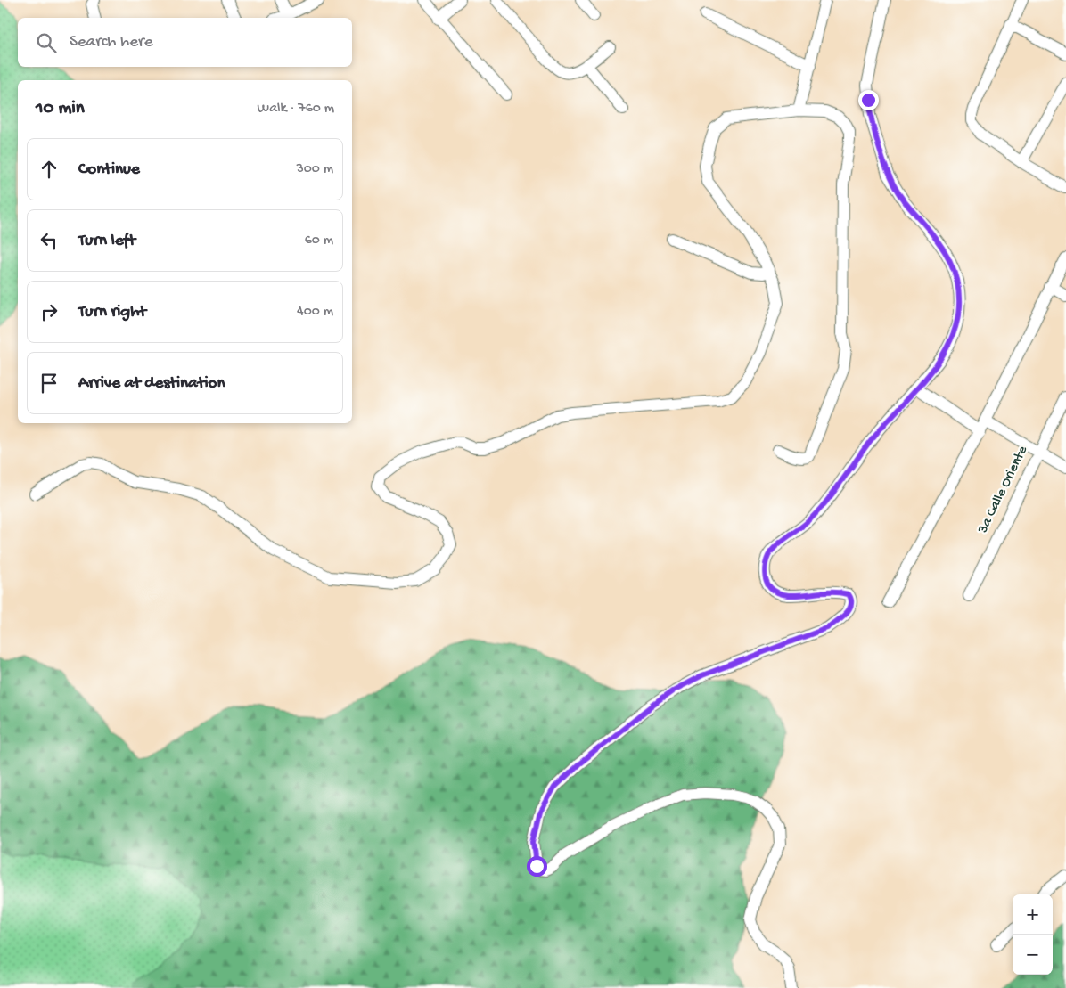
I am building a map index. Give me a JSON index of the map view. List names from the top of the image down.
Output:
{
  "streets": {
    "street": ["3a Calle Oriente"]
  },
  "page": {
    "search": "Search here",
    "heading": ["10 min", "Walk · 760 m"],
    "list": [
      ["Continue", "300 m"],
      ["Turn left", "60 m"],
      ["Turn right", "400 m"],
      "Arrive at destination"
    ],
    "map_buttons": ["+", "−"]
  }
}
